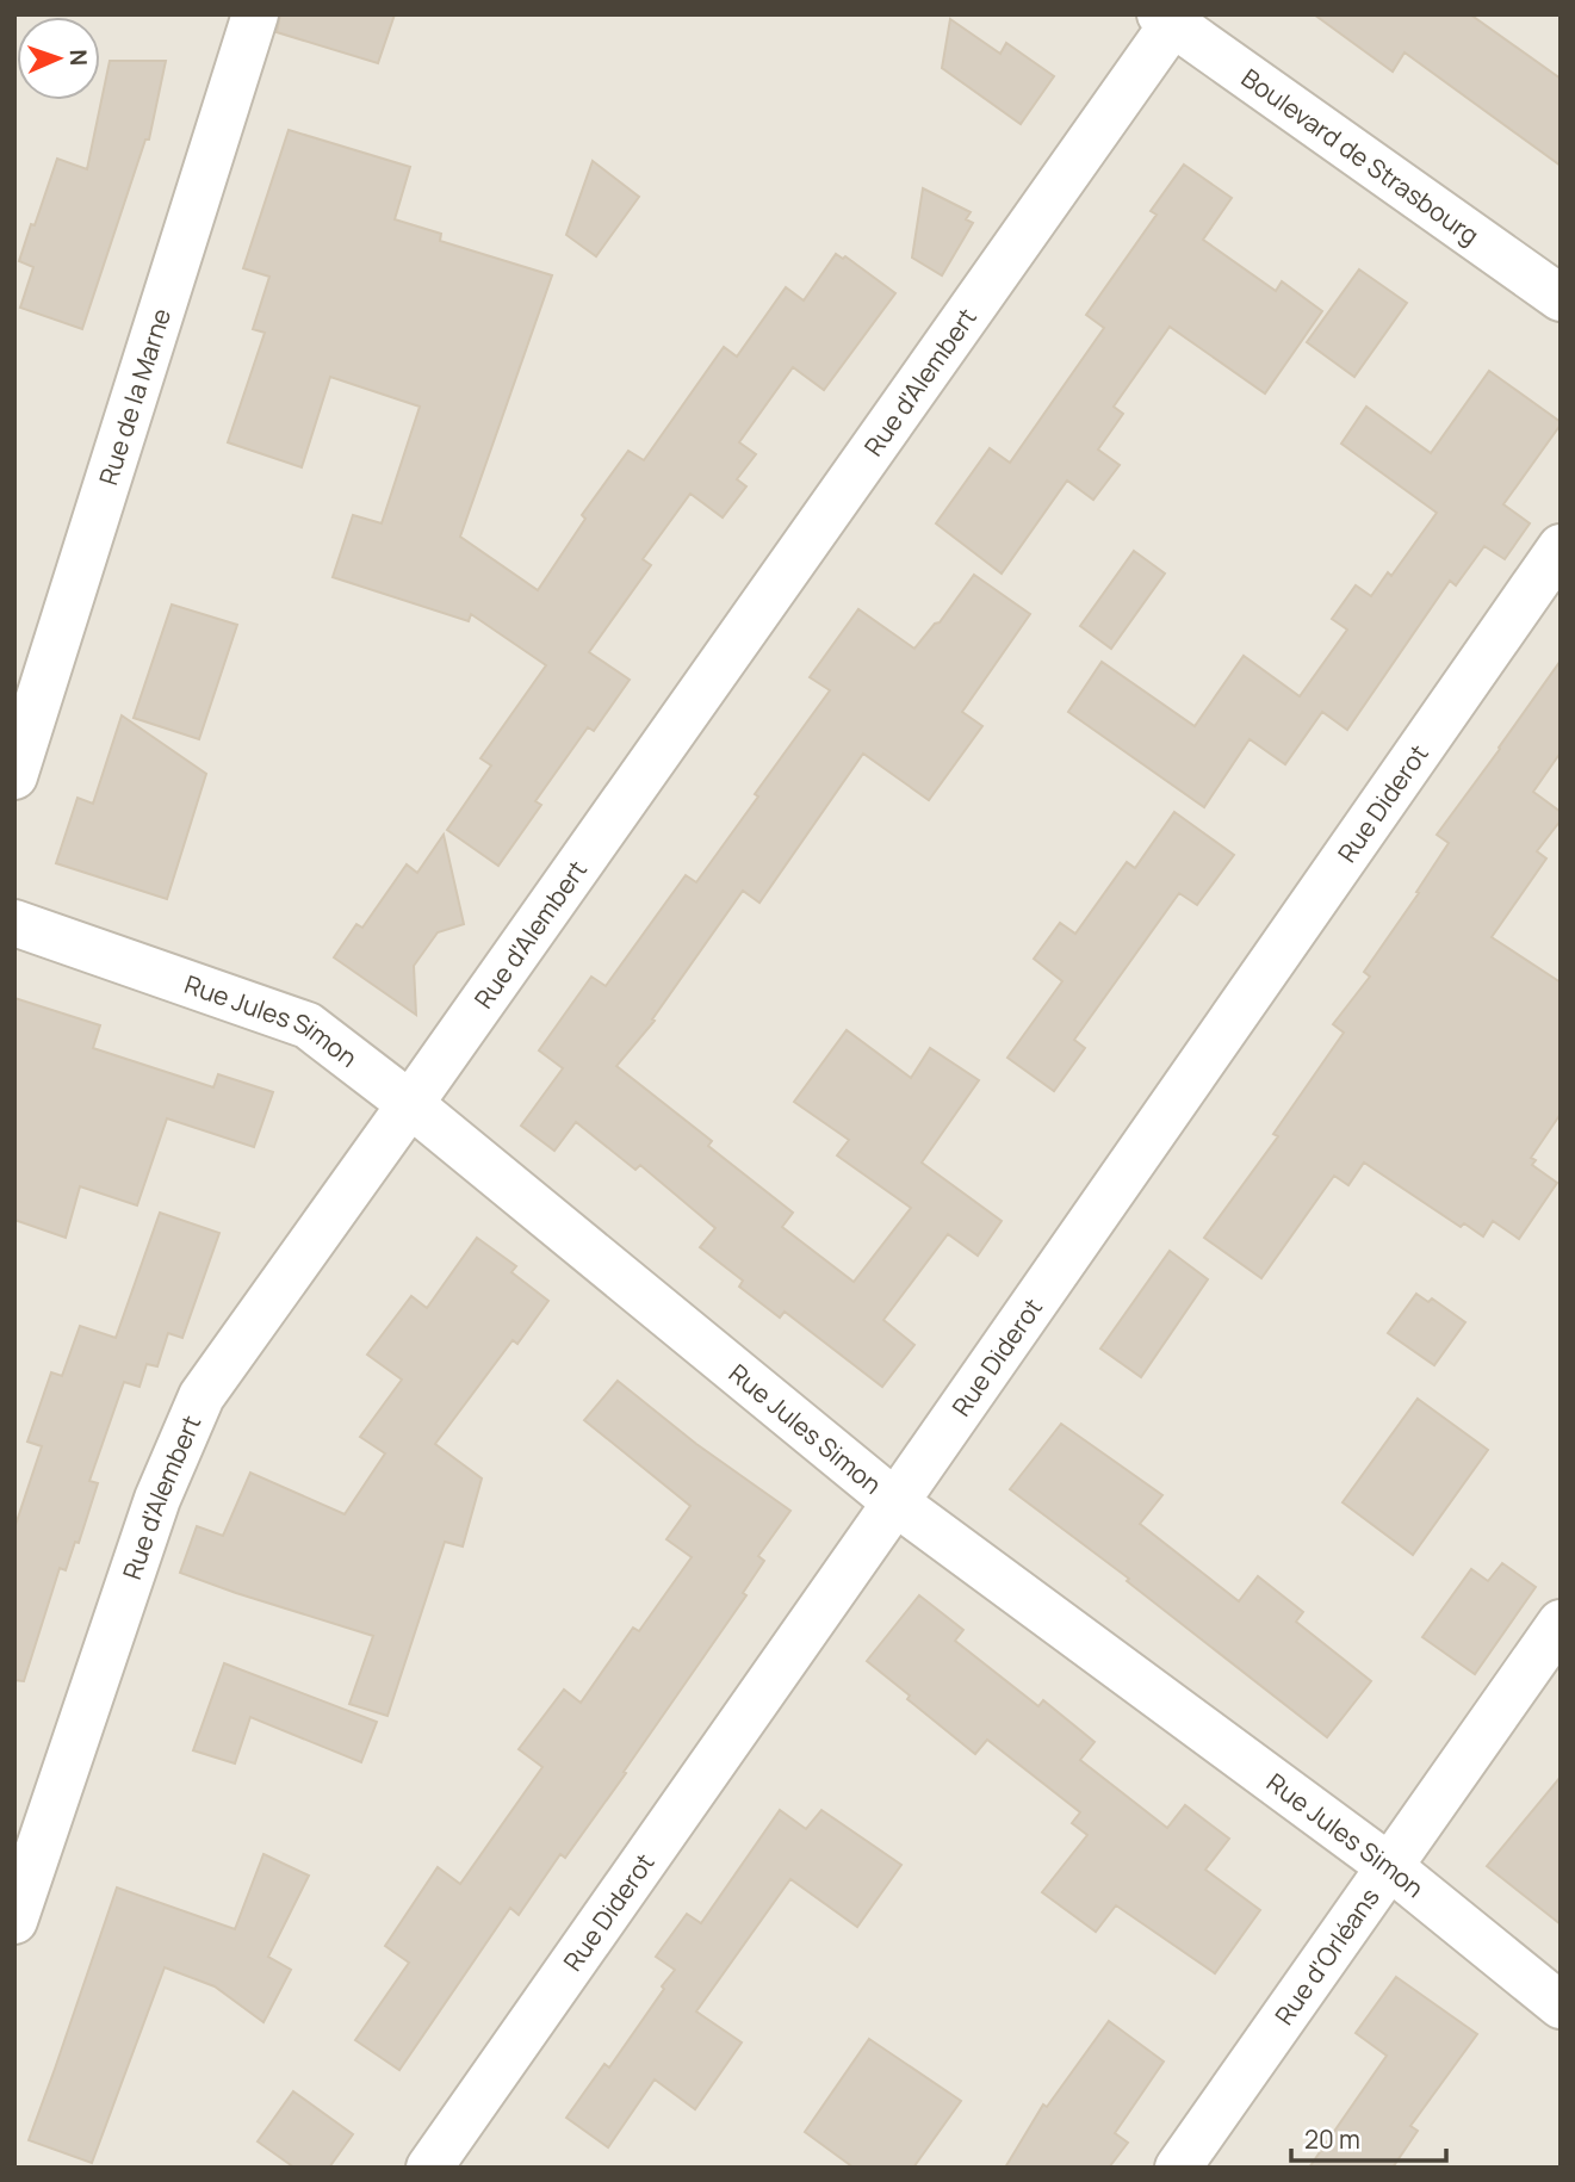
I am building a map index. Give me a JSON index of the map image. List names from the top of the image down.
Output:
{
  "streets": {
    "street": [
      "Boulevard de Strasbourg",
      "Rue d'Alembert",
      "Rue de la Marne",
      "Rue Diderot",
      "Rue Jules Simon",
      "Rue d'Orléans"
    ]
  },
  "crossings": [
    ["Boulevard de Strasbourg", "Rue d'Alembert"],
    ["Rue d'Alembert", "Rue Jules Simon"],
    ["Rue Diderot", "Rue Jules Simon"],
    ["Rue Jules Simon", "Rue d'Orléans"]
  ],
  "scale_bar": "20 m",
  "north": "right"
}
